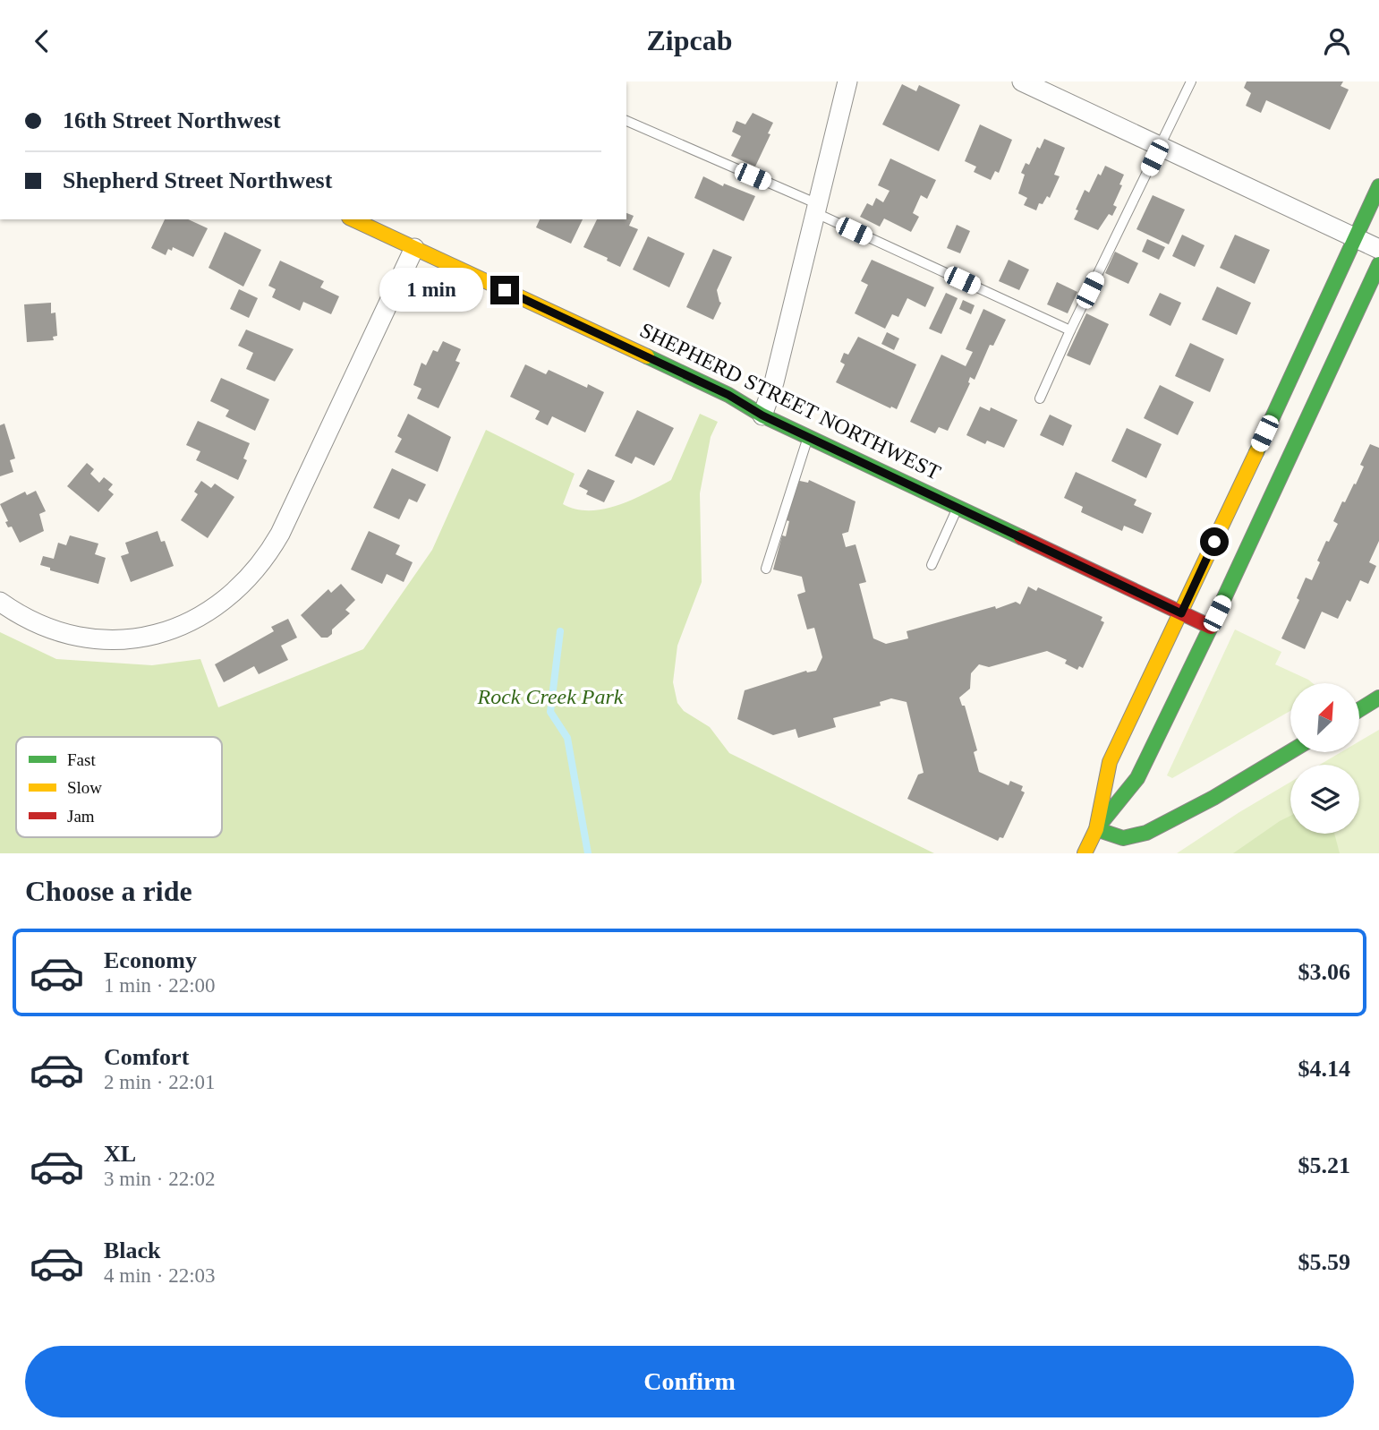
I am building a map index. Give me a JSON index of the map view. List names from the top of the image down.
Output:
{
  "streets": {
    "main road": ["SHEPHERD STREET NORTHWEST"]
  },
  "parks": ["Rock Creek Park"],
  "legend": ["Fast", "Slow", "Jam"],
  "north": "top right",
  "page": {
    "header": "Zipcab",
    "banner": ["16th Street Northwest", "Shepherd Street Northwest"],
    "bubble": "1 min",
    "heading": "Choose a ride",
    "list": [
      {
        "name": "Economy",
        "note": "1 min · 22:00",
        "value": "$3.06"
      },
      {
        "name": "Comfort",
        "note": "2 min · 22:01",
        "value": "$4.14"
      },
      {
        "name": "XL",
        "note": "3 min · 22:02",
        "value": "$5.21"
      },
      {
        "name": "Black",
        "note": "4 min · 22:03",
        "value": "$5.59"
      }
    ],
    "buttons": "Confirm"
  }
}
